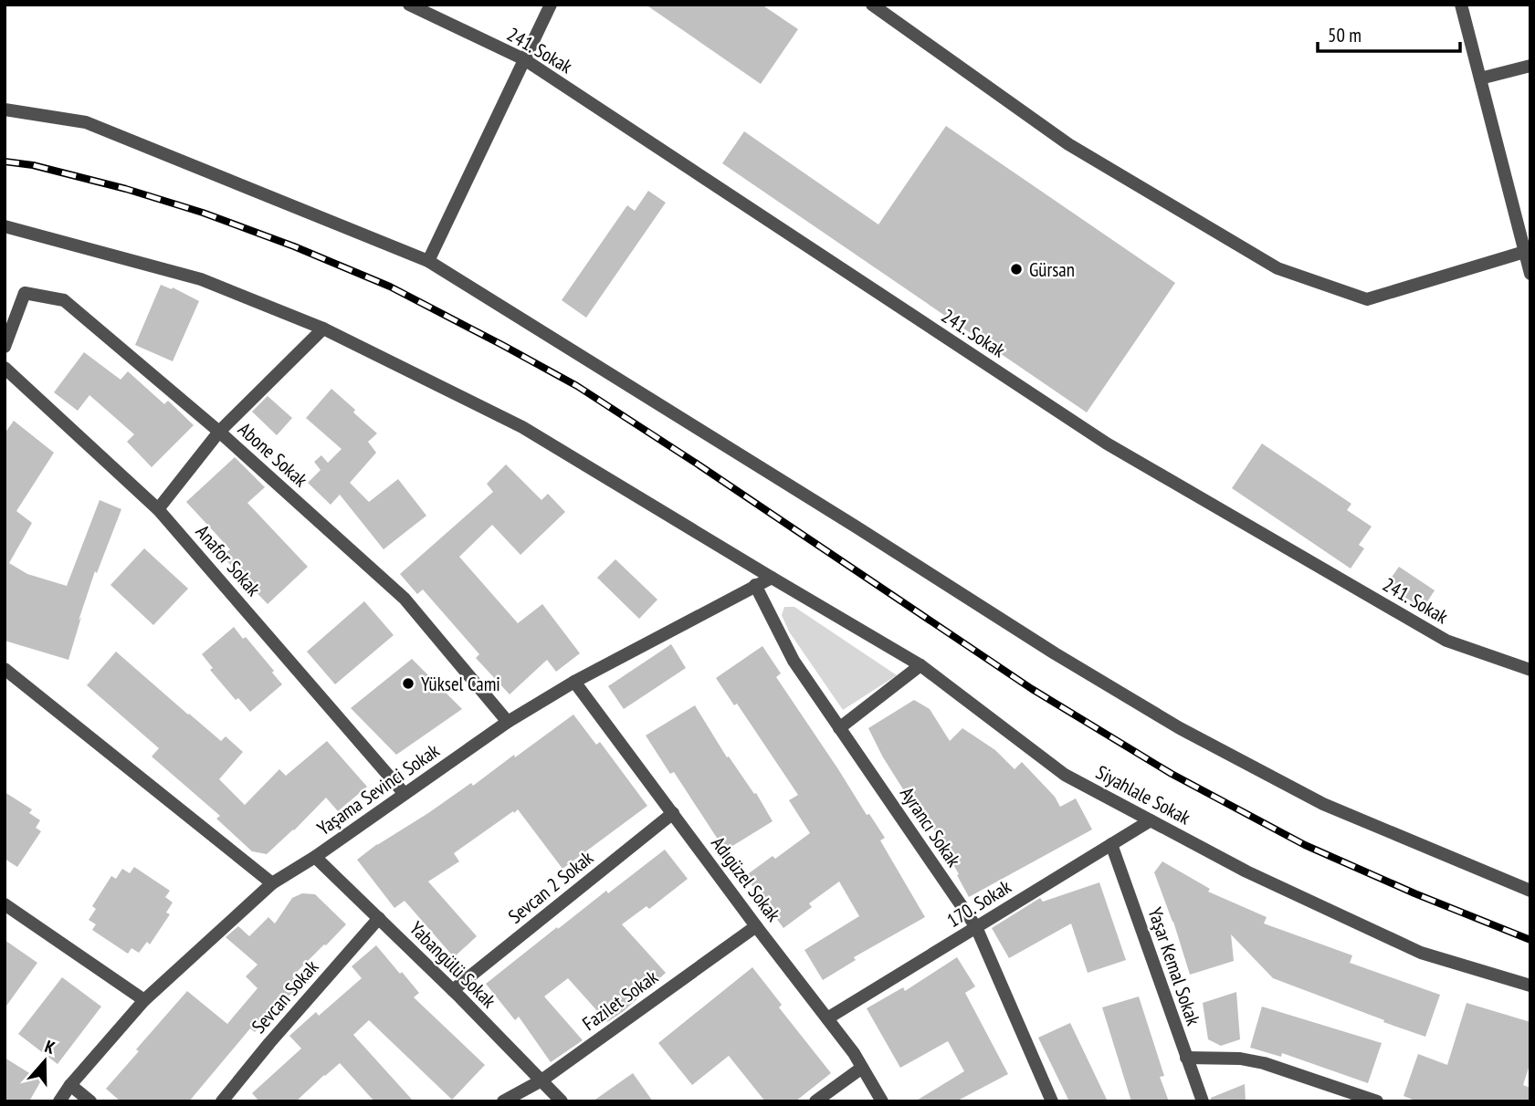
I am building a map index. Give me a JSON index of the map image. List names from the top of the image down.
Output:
{
  "streets": {
    "street": [
      "241. Sokak",
      "Abone Sokak",
      "Anafor Sokak",
      "Yaşama Sevinci Sokak",
      "Siyahlale Sokak",
      "Ayrancı Sokak",
      "Adıgüzel Sokak",
      "Sevcan 2 Sokak",
      "170. Sokak",
      "Yabangülü Sokak",
      "Yaşar Kemal Sokak",
      "Sevcan Sokak",
      "Fazilet Sokak"
    ]
  },
  "crossings": [
    ["Abone Sokak", "Yaşama Sevinci Sokak"],
    ["Anafor Sokak", "Yaşama Sevinci Sokak"],
    ["Yaşama Sevinci Sokak", "Siyahlale Sokak"],
    ["Yaşama Sevinci Sokak", "Ayrancı Sokak"],
    ["Yaşama Sevinci Sokak", "Adıgüzel Sokak"],
    ["Yaşama Sevinci Sokak", "Yabangülü Sokak"],
    ["Siyahlale Sokak", "170. Sokak"],
    ["Ayrancı Sokak", "170. Sokak"],
    ["Adıgüzel Sokak", "Sevcan 2 Sokak"],
    ["Adıgüzel Sokak", "170. Sokak"],
    ["Adıgüzel Sokak", "Fazilet Sokak"],
    ["Sevcan 2 Sokak", "Yabangülü Sokak"],
    ["170. Sokak", "Yaşar Kemal Sokak"],
    ["Yabangülü Sokak", "Sevcan Sokak"],
    ["Yabangülü Sokak", "Fazilet Sokak"]
  ],
  "places": ["Gürsan", "Yüksel Cami"],
  "scale_bar": "50 m",
  "north": "top"
}
